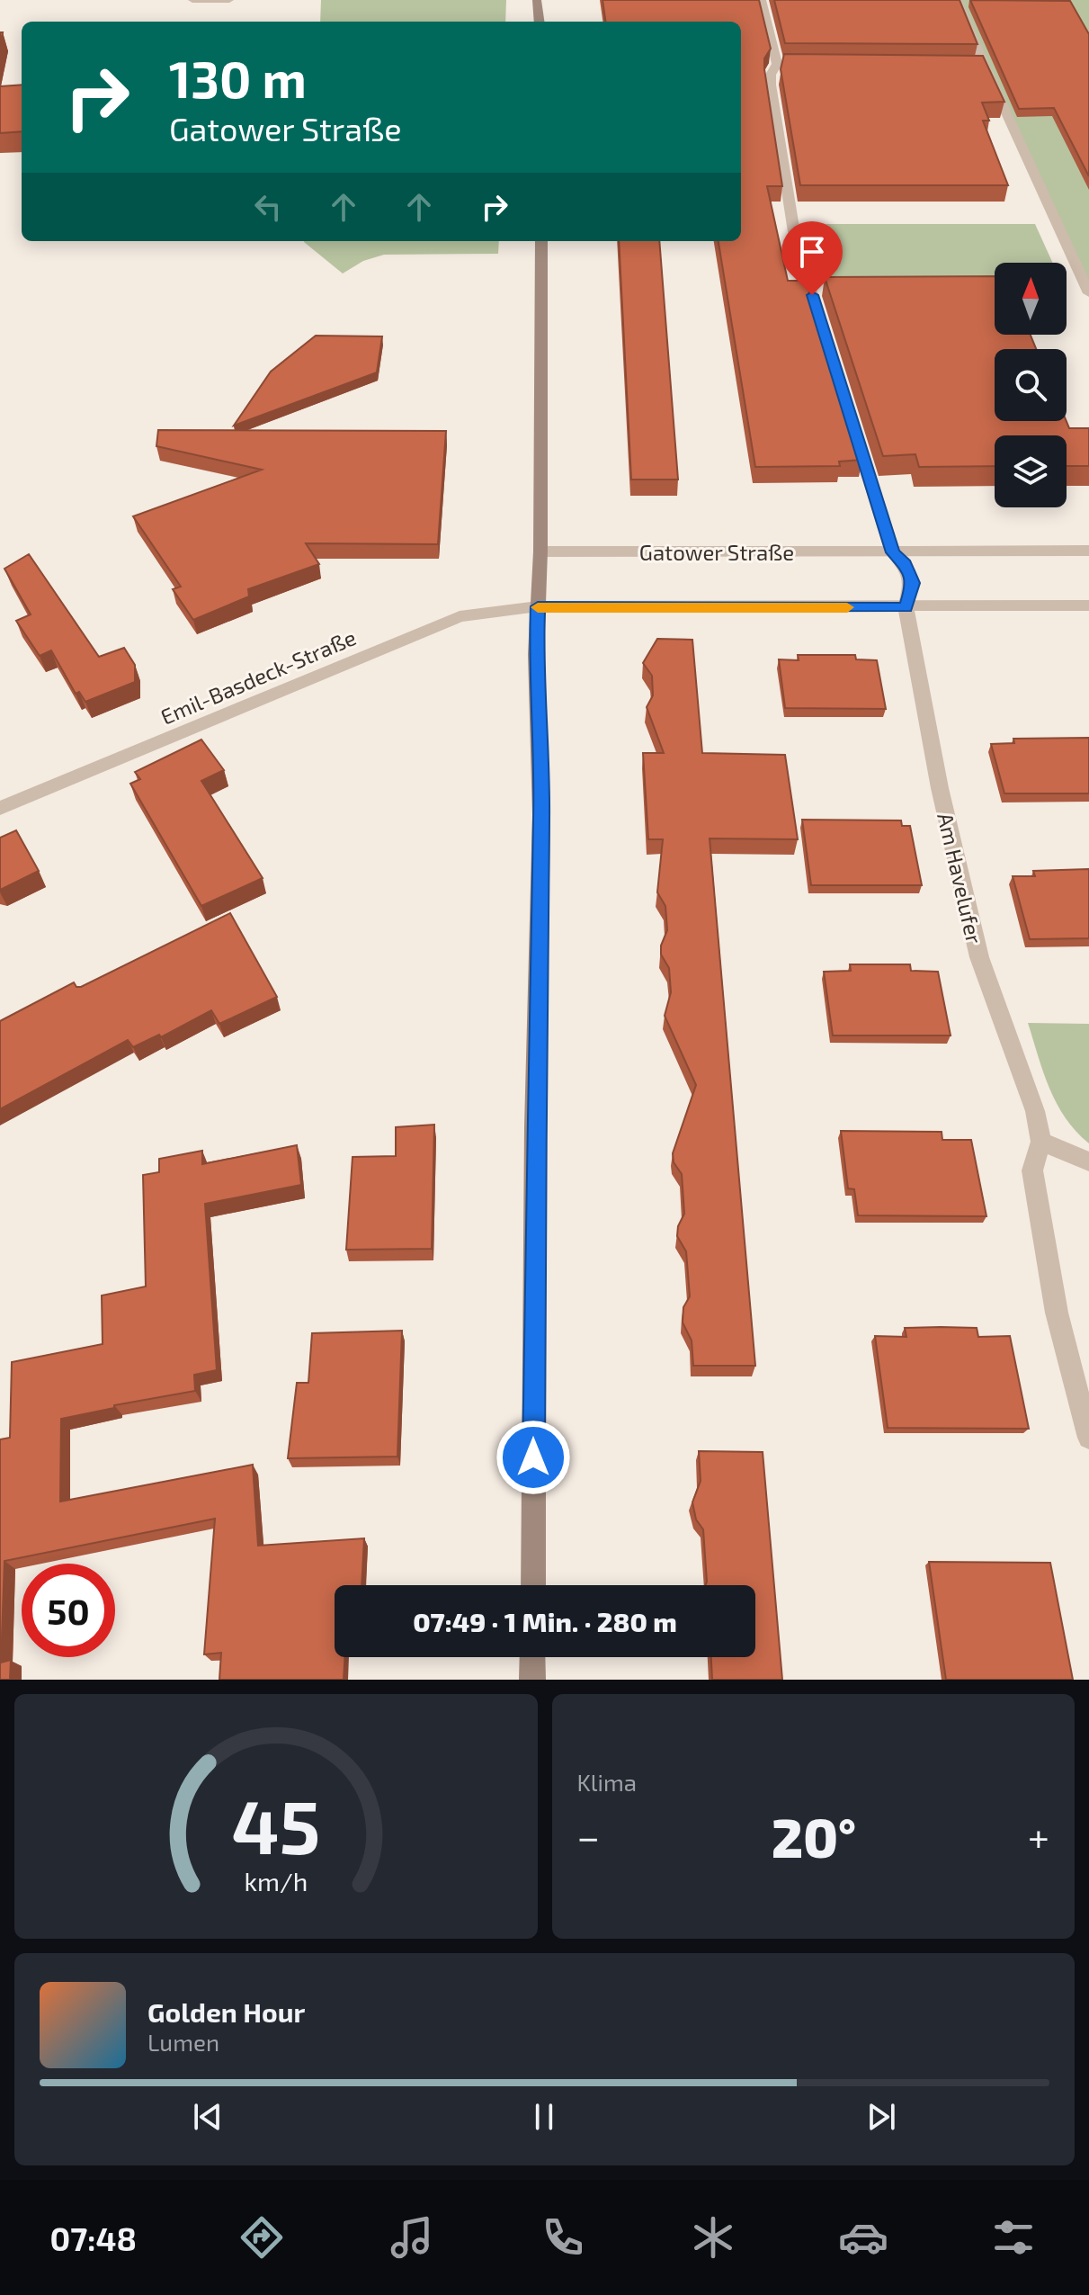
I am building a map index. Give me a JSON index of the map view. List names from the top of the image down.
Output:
{
  "streets": {
    "street": ["Gatower Straße", "Emil-Basdeck-Straße", "Am Havelufer"]
  },
  "north": "top",
  "page": {
    "turn": ["130 m", "Gatower Straße"],
    "limit": "50",
    "trip": "07:49 · 1 Min. · 280 m",
    "tile": "Klima",
    "heat": ["−", "20°", "+"],
    "song": ["Golden Hour", "Lumen"],
    "tabs": "07:48",
    "gauge": ["45", "km/h"]
  }
}
